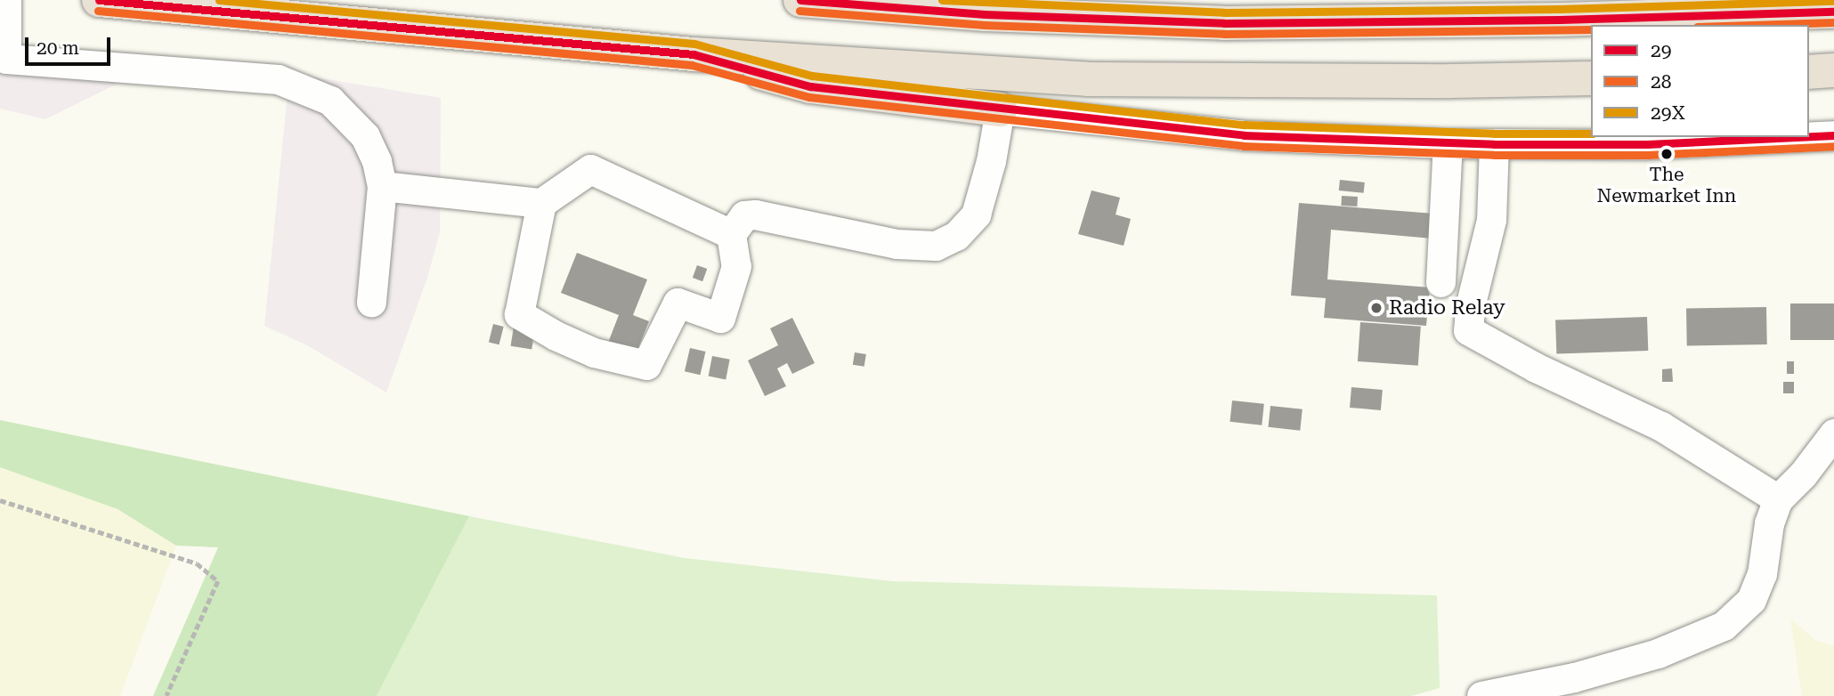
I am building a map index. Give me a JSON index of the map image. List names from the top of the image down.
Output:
{
  "places": ["The Newmarket Inn", "Radio Relay"],
  "lines": ["transit line 29", "transit line 29X", "transit line 28"],
  "legend": ["29", "28", "29X"],
  "scale_bar": "20 m"
}
